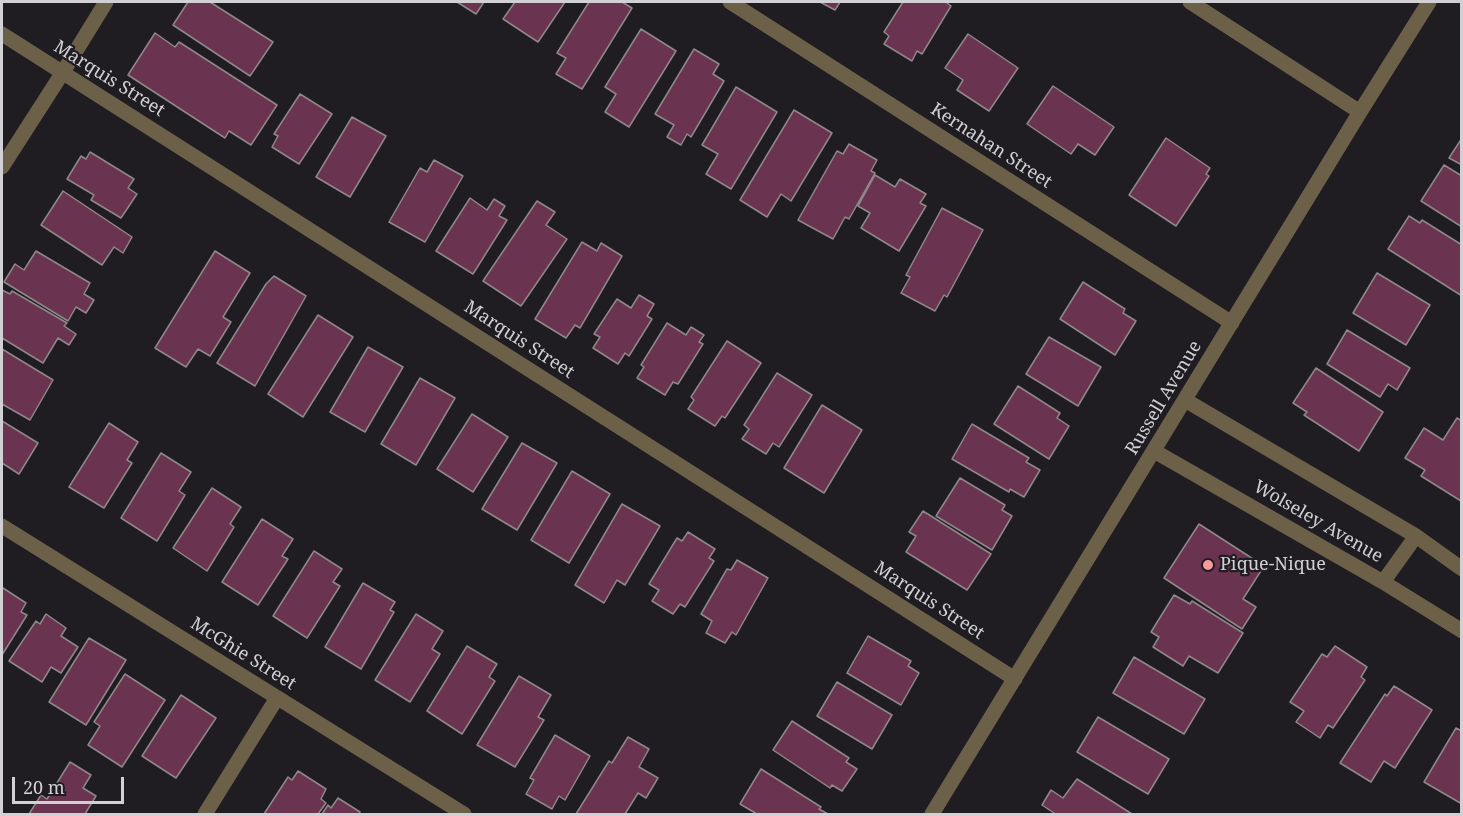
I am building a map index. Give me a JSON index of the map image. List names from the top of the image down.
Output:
{
  "streets": {
    "street": [
      "Marquis Street",
      "Kernahan Street",
      "Russell Avenue",
      "Wolseley Avenue",
      "McGhie Street"
    ]
  },
  "crossings": [
    ["Marquis Street", "Russell Avenue"],
    ["Kernahan Street", "Russell Avenue"],
    ["Russell Avenue", "Wolseley Avenue"]
  ],
  "places": ["Pique-Nique"],
  "scale_bar": "20 m"
}
